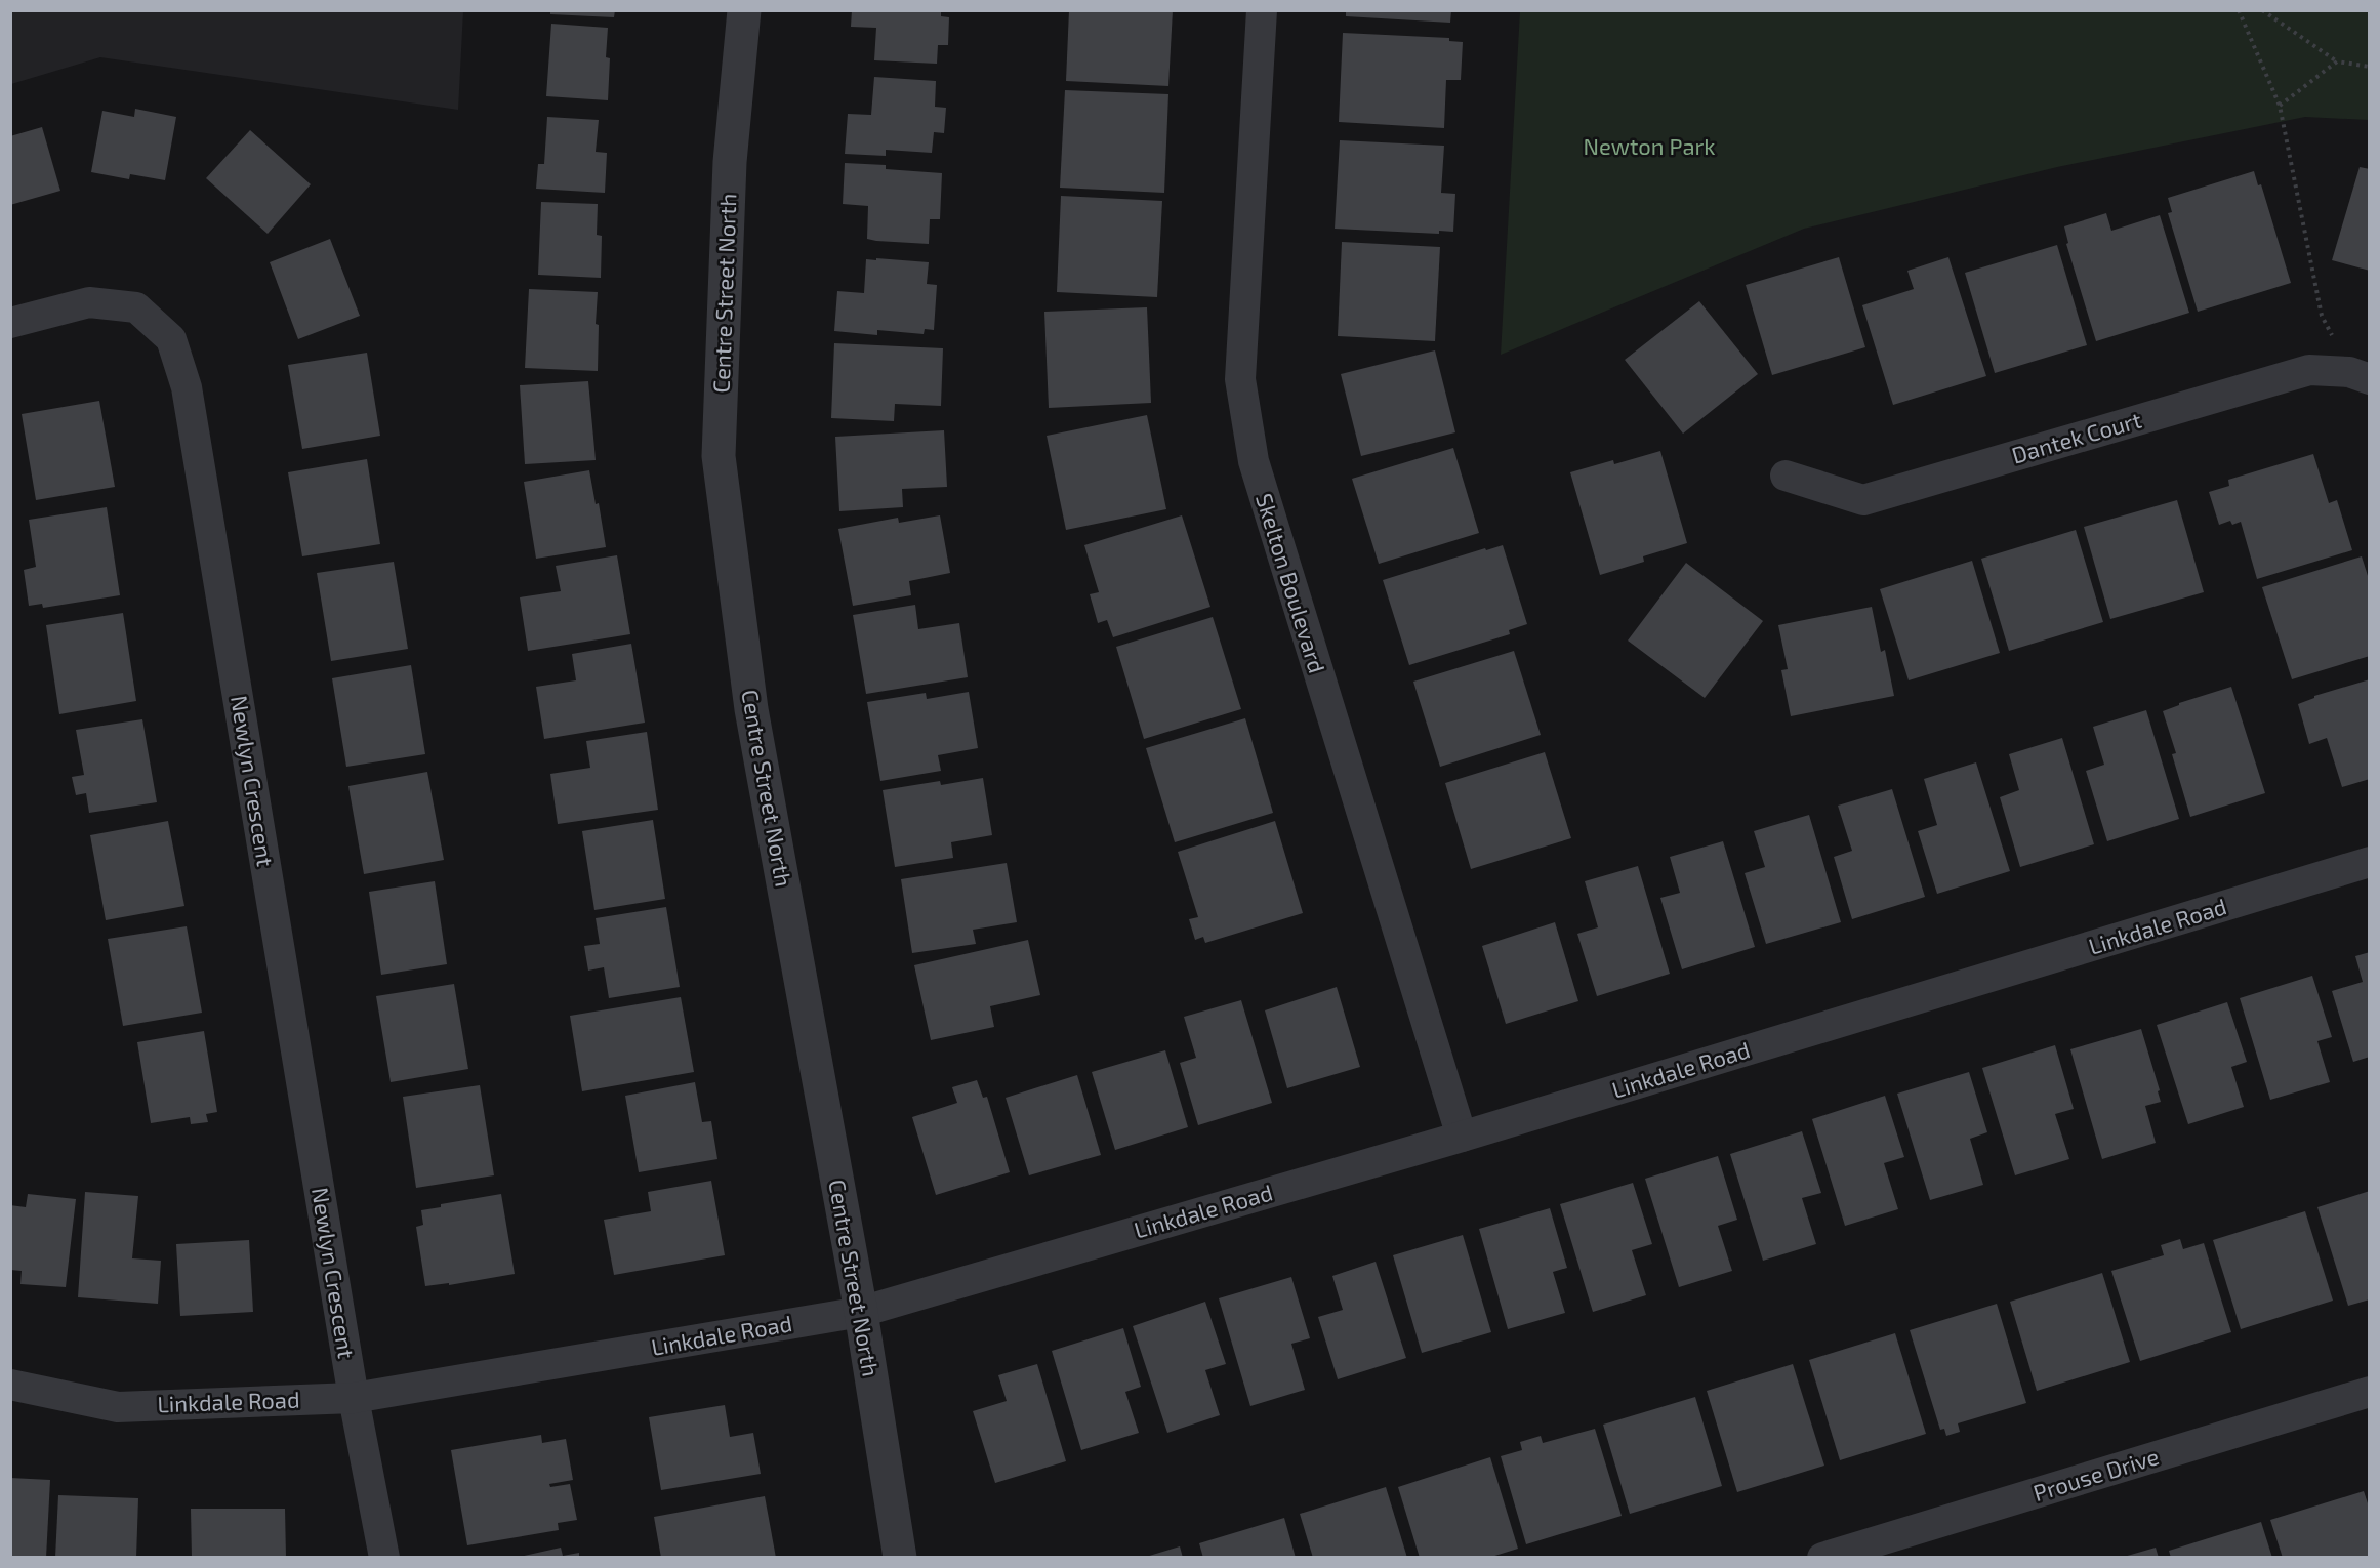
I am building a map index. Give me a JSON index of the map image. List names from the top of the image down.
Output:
{
  "streets": {
    "street": [
      "Centre Street North",
      "Dantek Court",
      "Skelton Boulevard",
      "Newlyn Crescent",
      "Linkdale Road",
      "Prouse Drive"
    ]
  },
  "crossings": [
    ["Centre Street North", "Linkdale Road"],
    ["Skelton Boulevard", "Linkdale Road"],
    ["Newlyn Crescent", "Linkdale Road"]
  ],
  "parks": ["Newton Park"]
}
